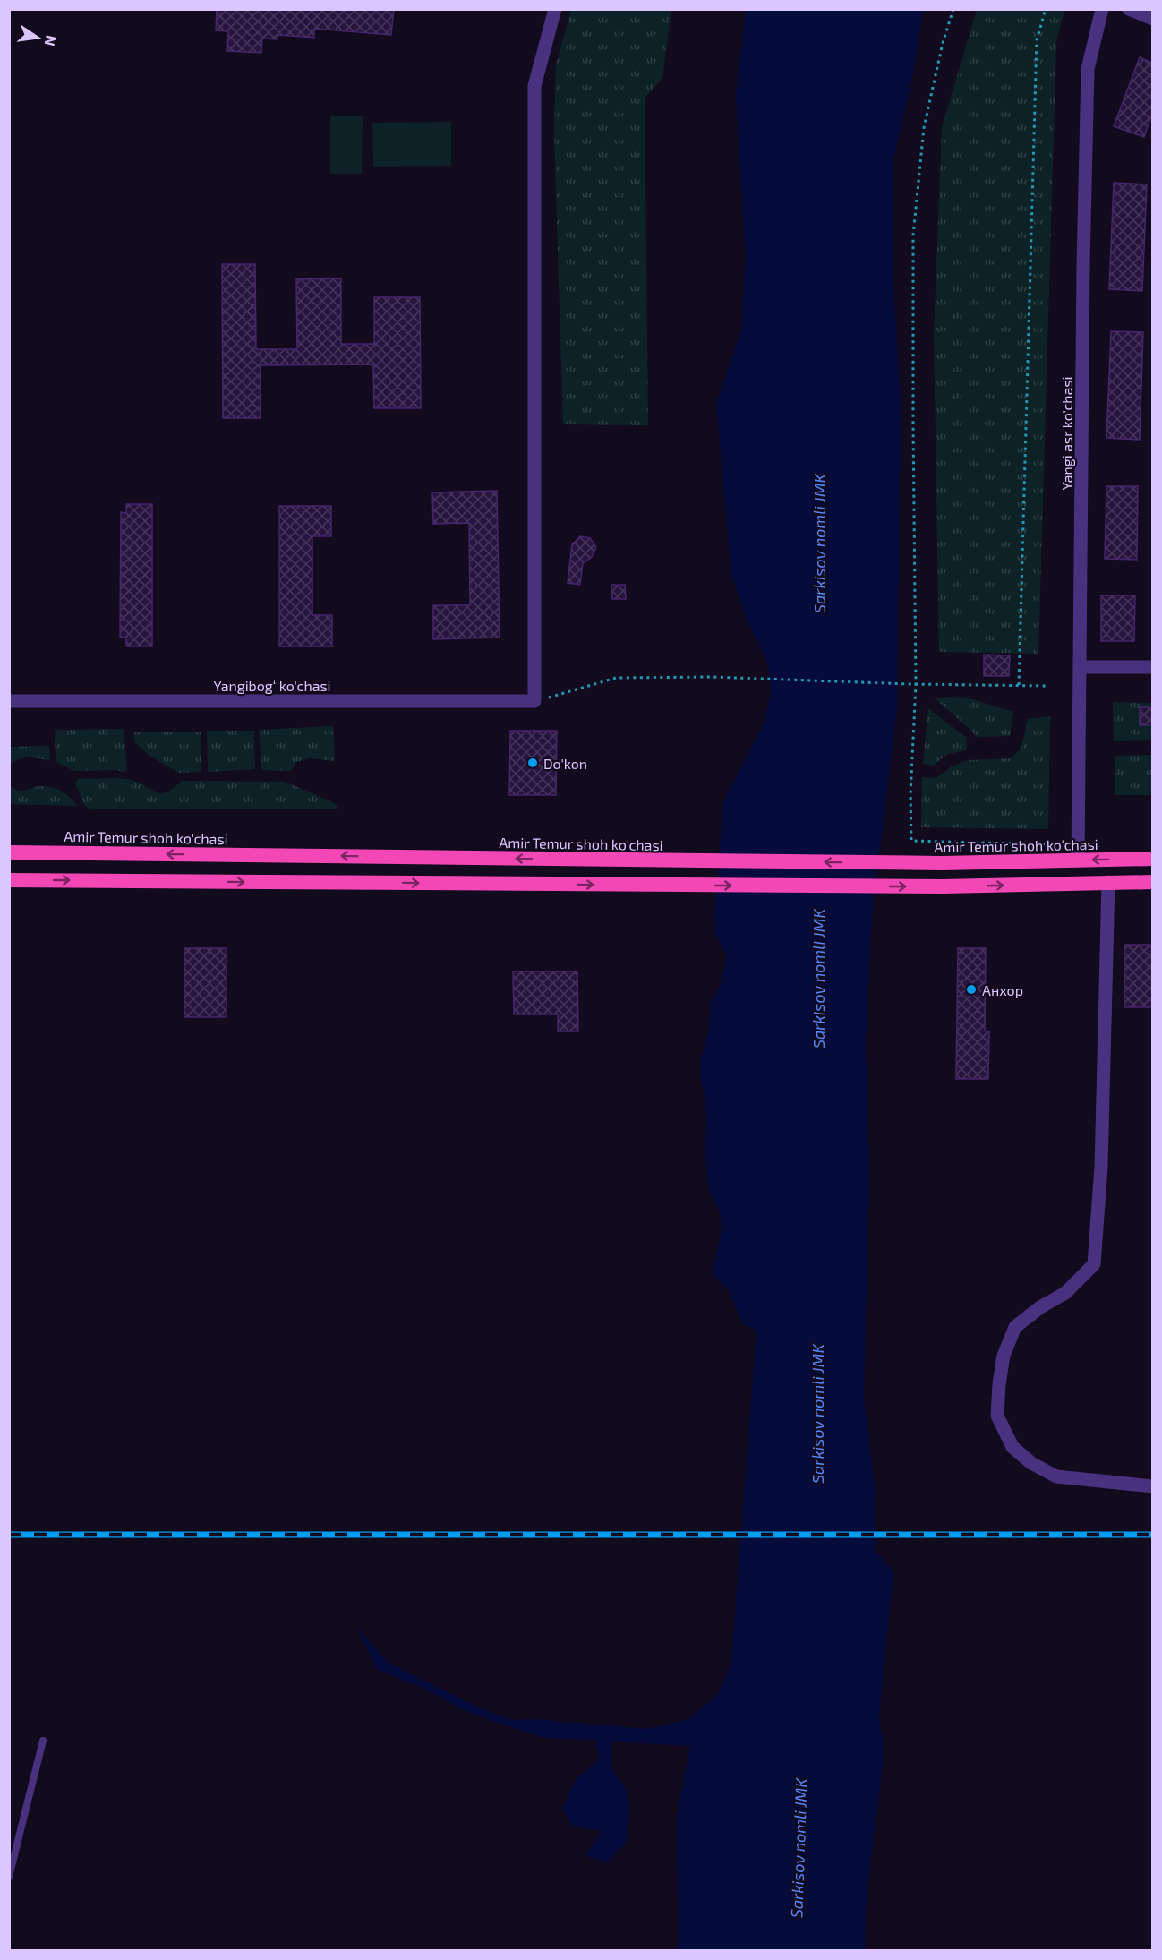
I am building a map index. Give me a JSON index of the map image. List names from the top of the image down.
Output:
{
  "streets": {
    "highway": ["Amir Temur shoh ko'chasi"],
    "street": ["Yangi asr ko'chasi", "Yangibog‘ ko'chasi"]
  },
  "crossings": [
    ["Yangi asr ko'chasi", "Amir Temur shoh ko'chasi"]
  ],
  "water": ["Sarkisov nomli JMK"],
  "places": ["Do'kon", "Анхор"],
  "north": "right"
}
